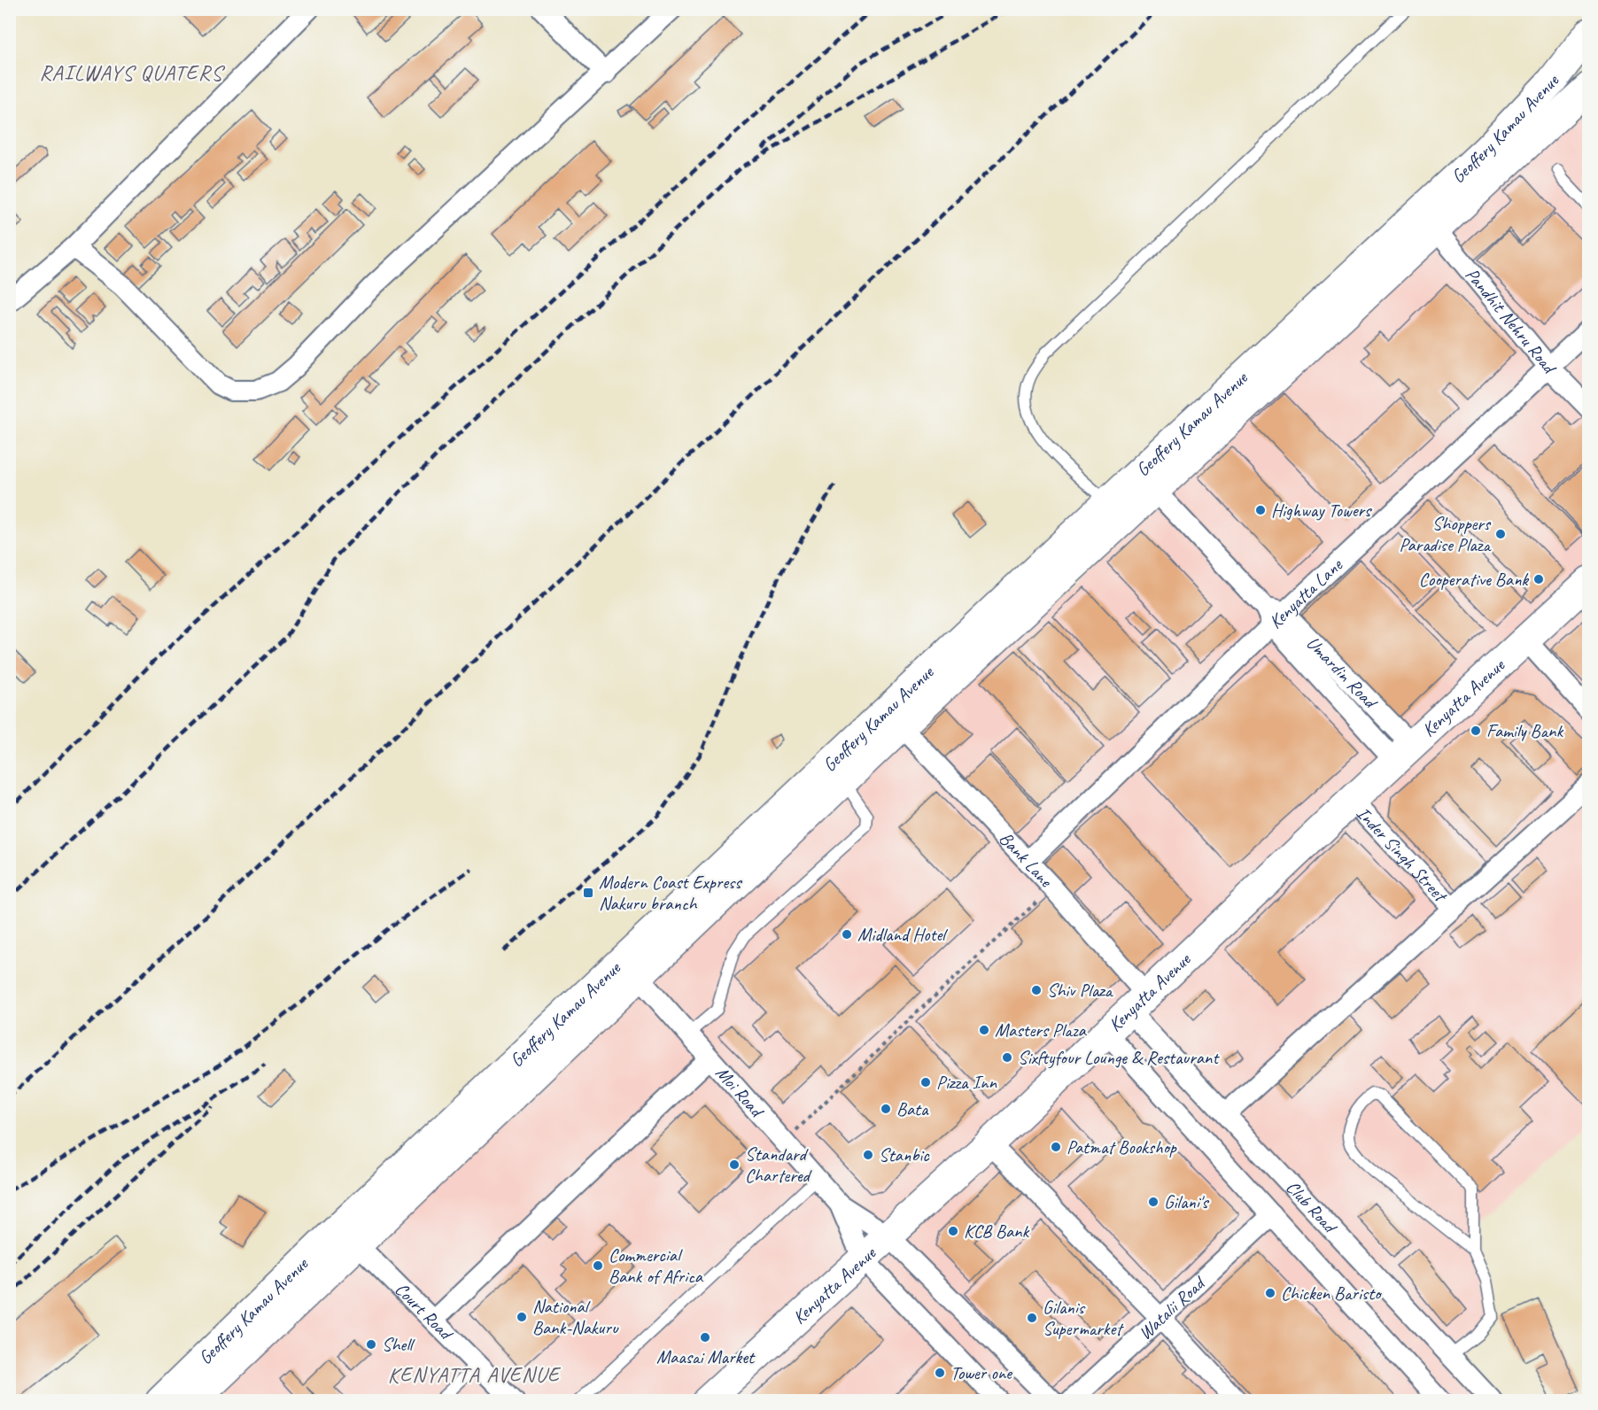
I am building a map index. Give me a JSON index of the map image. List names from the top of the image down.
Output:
{
  "streets": {
    "main road": ["Geoffery Kamau Avenue", "Kenyatta Avenue"],
    "street": [
      "Pandhit Nehru Road",
      "Kenyatta Lane",
      "Umardin Road",
      "Inder Singh Street",
      "Bank Lane",
      "Moi Road",
      "Club Road",
      "Watalii Road",
      "Court Road"
    ]
  },
  "crossings": [
    ["Geoffery Kamau Avenue", "Pandhit Nehru Road"],
    ["Geoffery Kamau Avenue", "Umardin Road"],
    ["Geoffery Kamau Avenue", "Bank Lane"],
    ["Geoffery Kamau Avenue", "Moi Road"],
    ["Geoffery Kamau Avenue", "Court Road"],
    ["Pandhit Nehru Road", "Kenyatta Lane"],
    ["Kenyatta Lane", "Umardin Road"],
    ["Kenyatta Lane", "Bank Lane"],
    ["Umardin Road", "Kenyatta Avenue"],
    ["Kenyatta Avenue", "Inder Singh Street"],
    ["Kenyatta Avenue", "Bank Lane"],
    ["Kenyatta Avenue", "Moi Road"],
    ["Kenyatta Avenue", "Club Road"],
    ["Bank Lane", "Club Road"],
    ["Club Road", "Watalii Road"]
  ],
  "districts": ["RAILWAYS QUATERS", "KENYATTA AVENUE"],
  "places": {
    "other": [
      "Highway Towers",
      "Shoppers Paradise Plaza",
      "Cooperative Bank",
      "Family Bank",
      "Midland Hotel",
      "Shiv Plaza",
      "Masters Plaza",
      "Sixftyfour Lounge & Restaurant",
      "Pizza Inn",
      "Bata",
      "Patmat Bookshop",
      "Stanbic",
      "Standard Chartered",
      "Gilani's",
      "KCB Bank",
      "Commercial Bank of Africa",
      "Chicken Baristo",
      "National Bank-Nakuru",
      "Gilanis Supermarket",
      "Maasai Market",
      "Shell",
      "Tower one"
    ],
    "transit": ["Modern Coast Express Nakuru branch"]
  }
}
